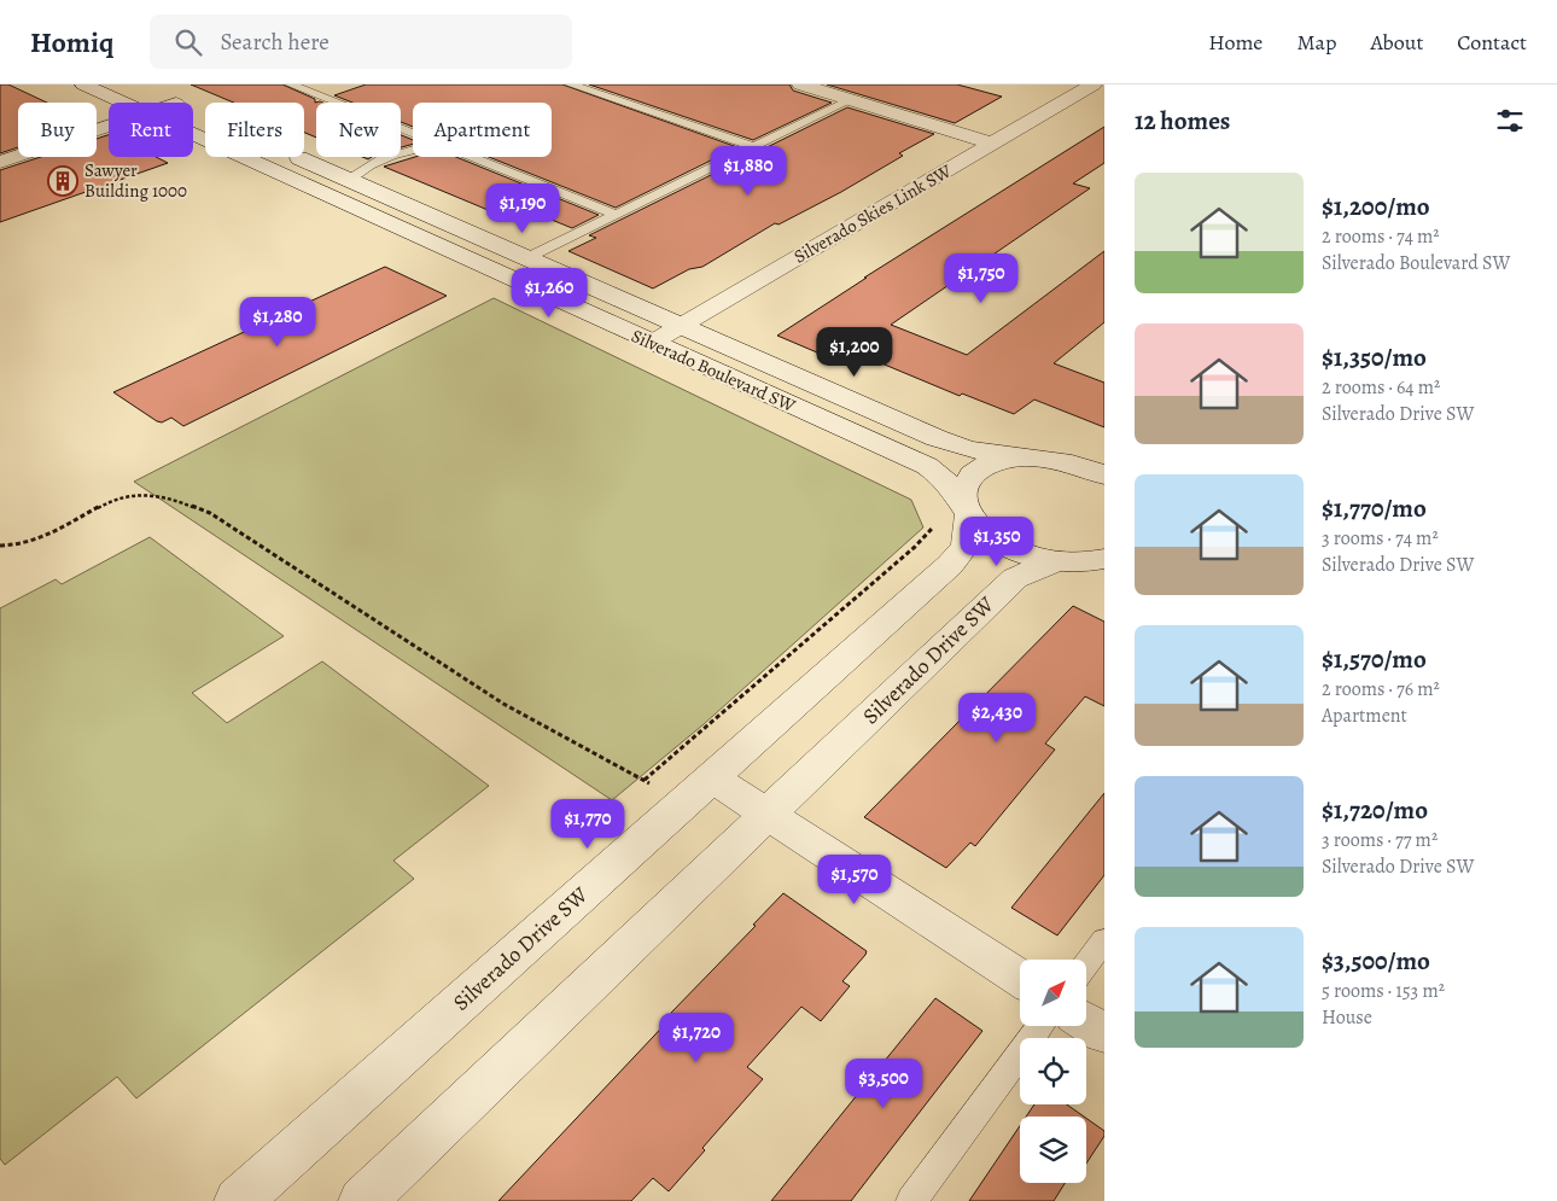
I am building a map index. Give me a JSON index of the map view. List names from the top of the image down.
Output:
{
  "streets": {
    "street": ["Silverado Skies Link SW", "Silverado Boulevard SW", "Silverado Drive SW"]
  },
  "crossings": [
    ["Silverado Skies Link SW", "Silverado Boulevard SW"],
    ["Silverado Boulevard SW", "Silverado Drive SW"]
  ],
  "places": {
    "building": ["Sawyer Building 1000"]
  },
  "north": "top right",
  "page": {
    "header": "Homiq",
    "search": "Search here",
    "nav": [
      "Home",
      "Map",
      "About",
      "Contact"
    ],
    "heading": "12 homes",
    "chip": [
      "Buy",
      "Rent",
      "Filters",
      "New",
      "Apartment"
    ],
    "price": [
      "$1,880",
      "$1,190",
      "$1,750",
      "$1,260",
      "$1,280",
      "$1,200",
      "$1,350",
      "$2,430",
      "$1,770",
      "$1,570",
      "$1,720",
      "$3,500"
    ],
    "list": [
      {
        "name": "$1,200/mo",
        "note": "2 rooms · 74 m² · Silverado Boulevard SW"
      },
      {
        "name": "$1,350/mo",
        "note": "2 rooms · 64 m² · Silverado Drive SW"
      },
      {
        "name": "$1,770/mo",
        "note": "3 rooms · 74 m² · Silverado Drive SW"
      },
      {
        "name": "$1,570/mo",
        "note": "2 rooms · 76 m² · Apartment"
      },
      {
        "name": "$1,720/mo",
        "note": "3 rooms · 77 m² · Silverado Drive SW"
      },
      {
        "name": "$3,500/mo",
        "note": "5 rooms · 153 m² · House"
      }
    ]
  }
}
